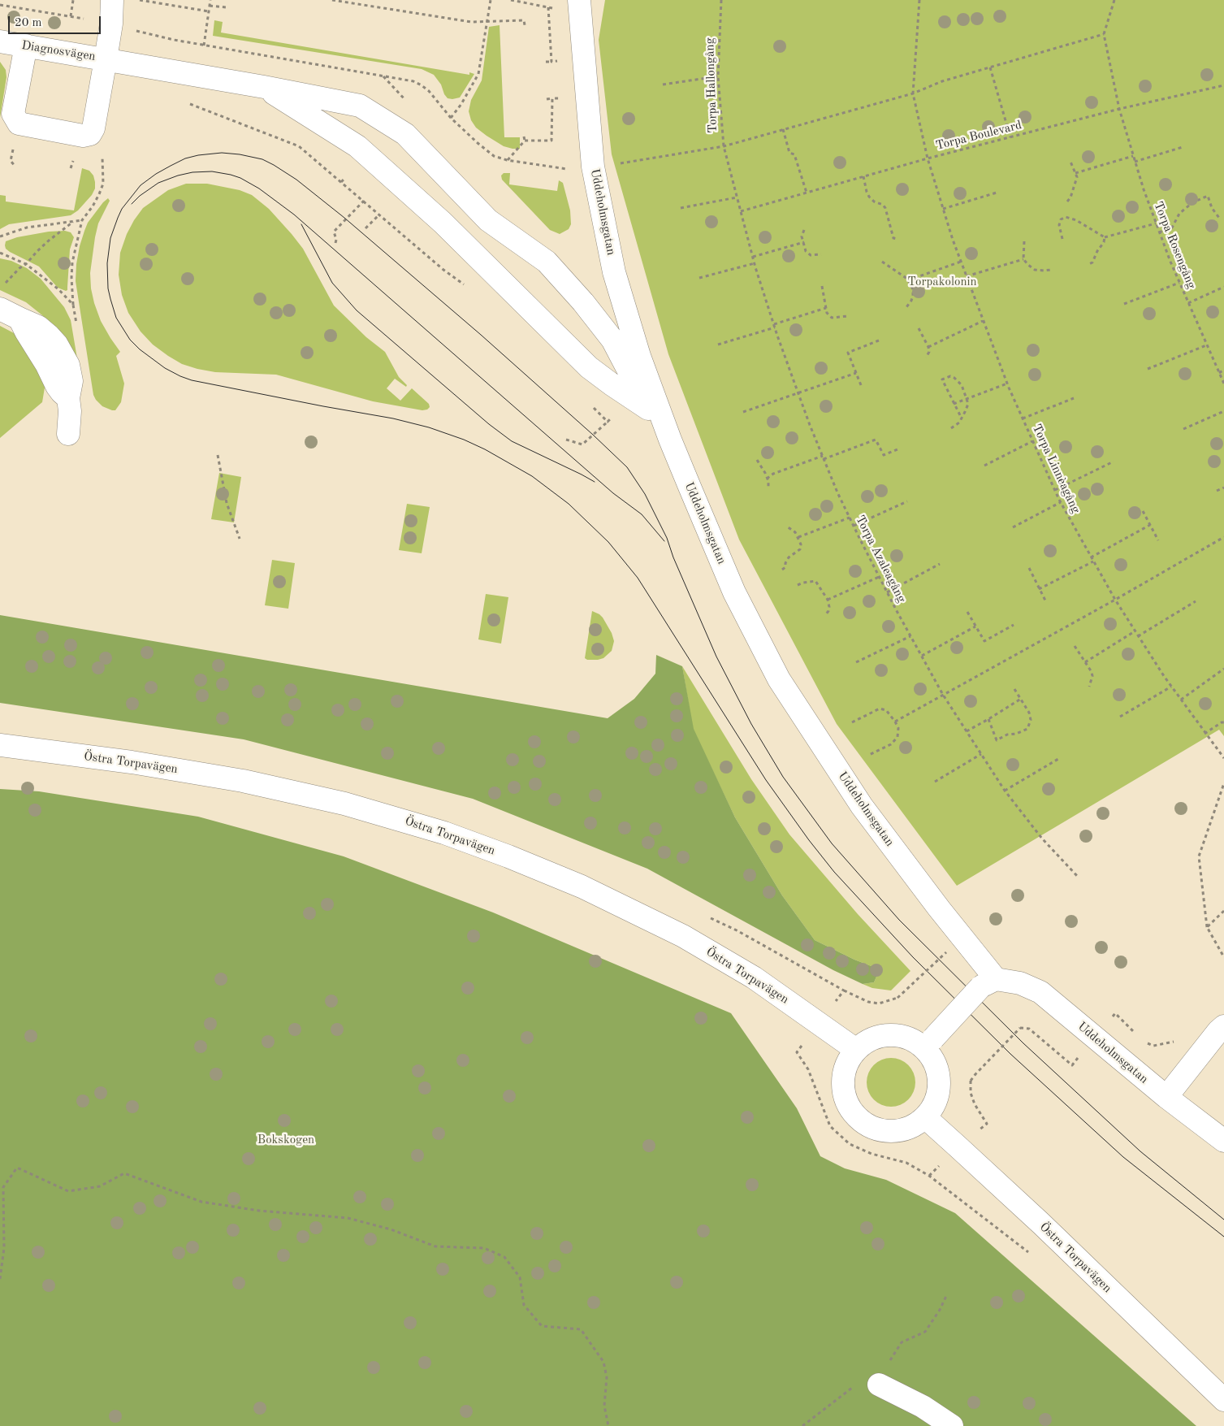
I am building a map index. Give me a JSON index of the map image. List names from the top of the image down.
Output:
{
  "streets": {
    "street": ["Diagnosvägen", "Uddeholmsgatan", "Östra Torpavägen"],
    "path": [
      "Torpa Hallongång",
      "Torpa Boulevard",
      "Torpa Rosengång",
      "Torpa Linnèagång",
      "Torpa Azaleagång"
    ]
  },
  "crossings": [
    ["Torpa Hallongång", "Torpa Azaleagång"],
    ["Torpa Boulevard", "Torpa Rosengång"],
    ["Torpa Boulevard", "Torpa Linnèagång"],
    ["Torpa Boulevard", "Torpa Azaleagång"]
  ],
  "parks": ["Torpakolonin", "Bokskogen"],
  "scale_bar": "20 m"
}
